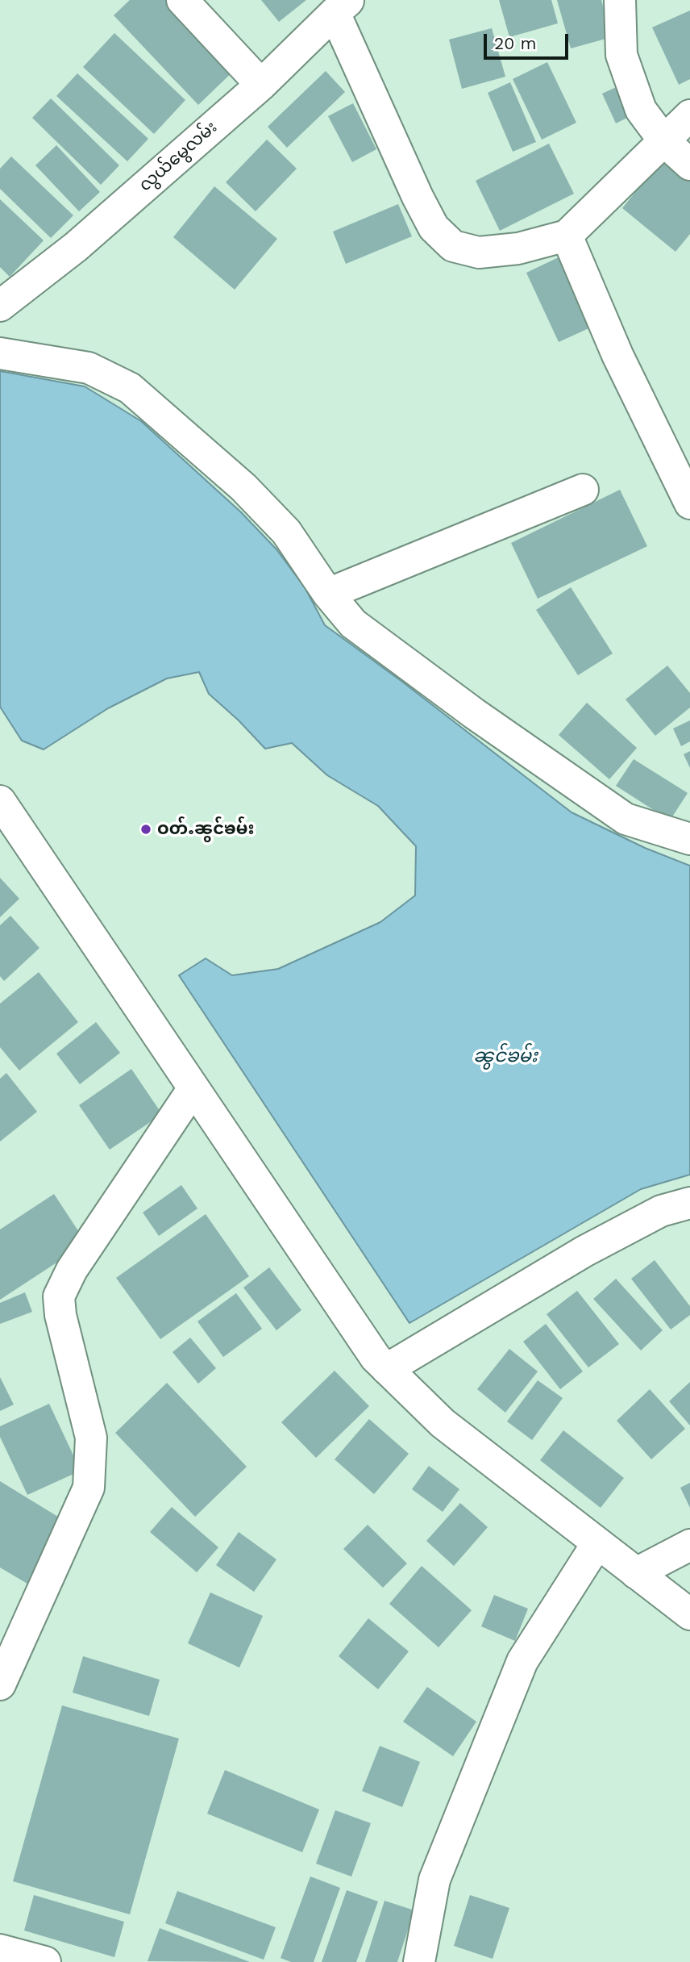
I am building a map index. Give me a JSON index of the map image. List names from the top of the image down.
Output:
{
  "streets": {
    "main road": ["လွယ်မွေလမ်း"]
  },
  "water": ["ၼွင်ၶမ်း"],
  "places": ["ဝတ်ႉၼွင်ၶမ်း"],
  "scale_bar": "20 m"
}
